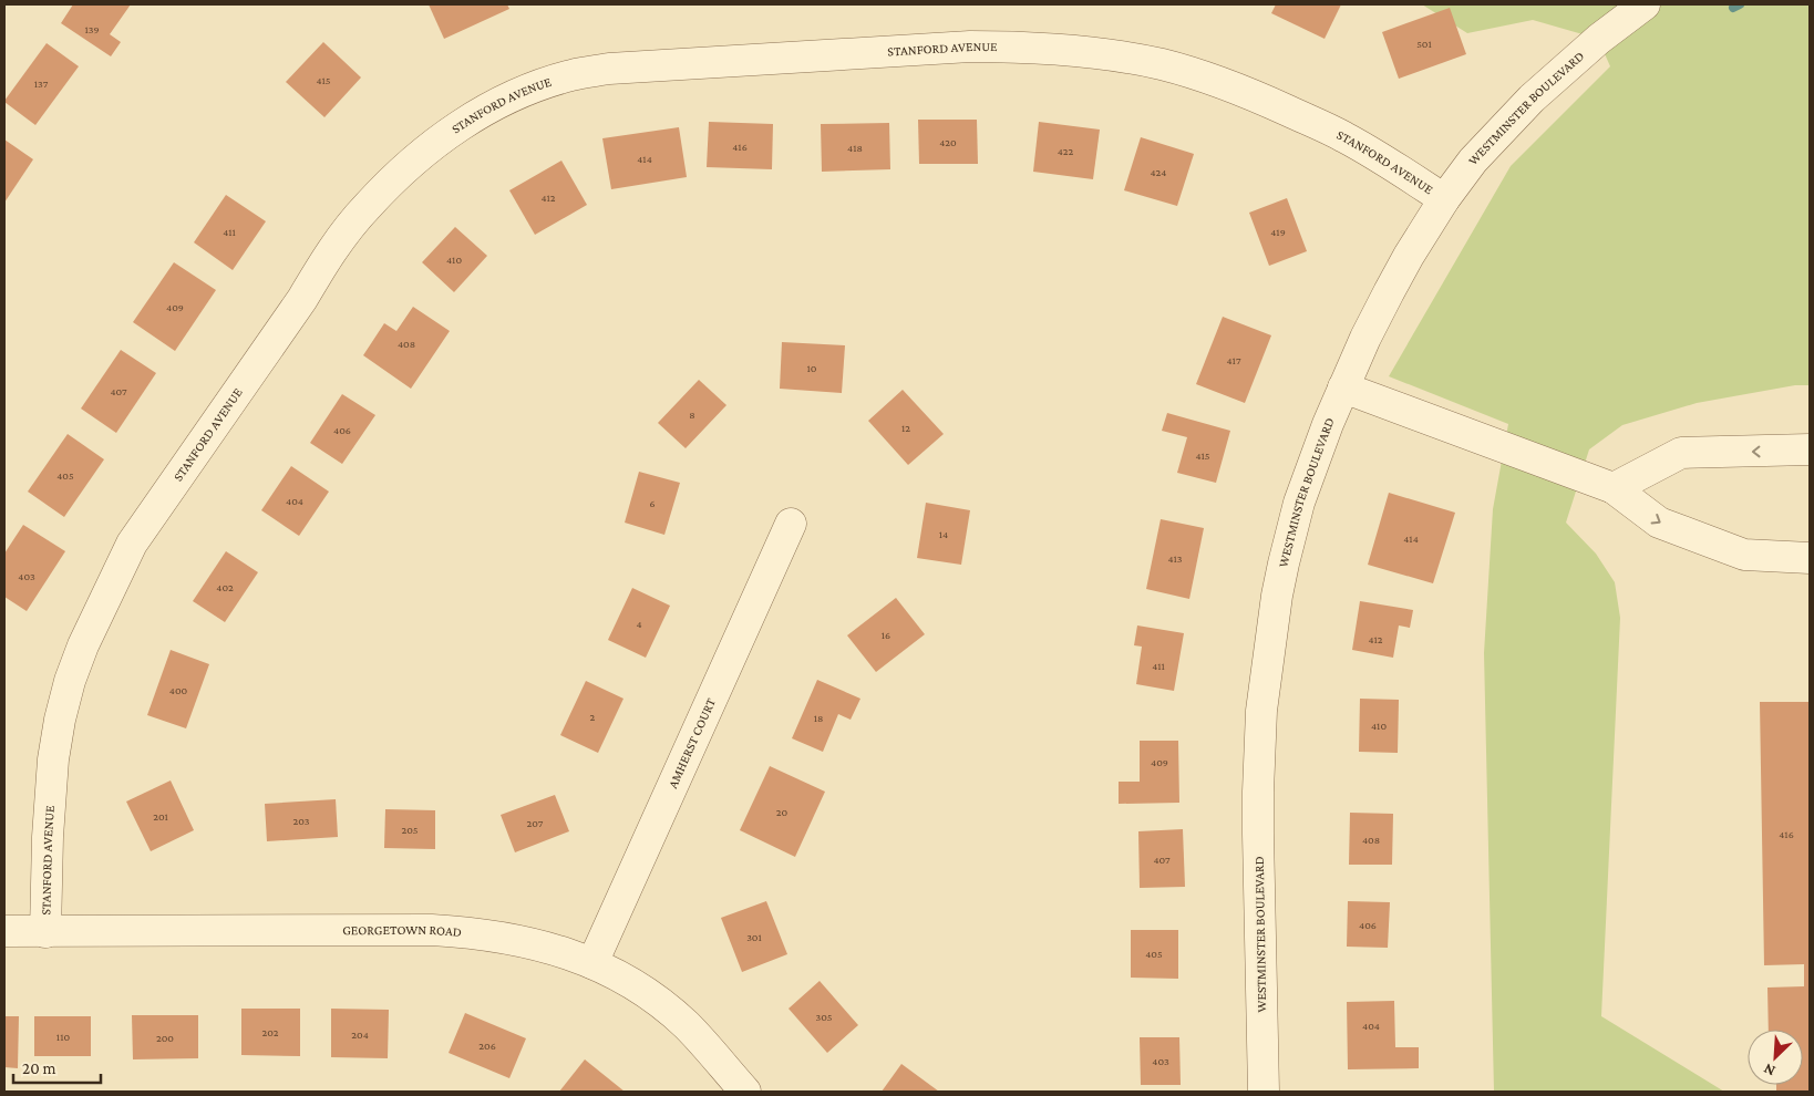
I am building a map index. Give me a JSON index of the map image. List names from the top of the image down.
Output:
{
  "streets": {
    "street": [
      "STANFORD AVENUE",
      "WESTMINSTER BOULEVARD",
      "AMHERST COURT",
      "GEORGETOWN ROAD"
    ]
  },
  "crossings": [
    ["STANFORD AVENUE", "WESTMINSTER BOULEVARD"],
    ["STANFORD AVENUE", "GEORGETOWN ROAD"],
    ["AMHERST COURT", "GEORGETOWN ROAD"]
  ],
  "house_numbers": [
    "139",
    "501",
    "415",
    "137",
    "420",
    "416",
    "418",
    "422",
    "414",
    "424",
    "412",
    "411",
    "419",
    "410",
    "409",
    "408",
    "417",
    "10",
    "407",
    "8",
    "12",
    "406",
    "415",
    "405",
    "404",
    "6",
    "14",
    "414",
    "413",
    "403",
    "402",
    "4",
    "16",
    "412",
    "411",
    "400",
    "2",
    "18",
    "410",
    "409",
    "20",
    "201",
    "203",
    "207",
    "205",
    "416",
    "408",
    "407",
    "406",
    "301",
    "405",
    "305",
    "404",
    "202",
    "204",
    "110",
    "200",
    "206",
    "403"
  ],
  "scale_bar": "20 m",
  "north": "bottom left"
}
